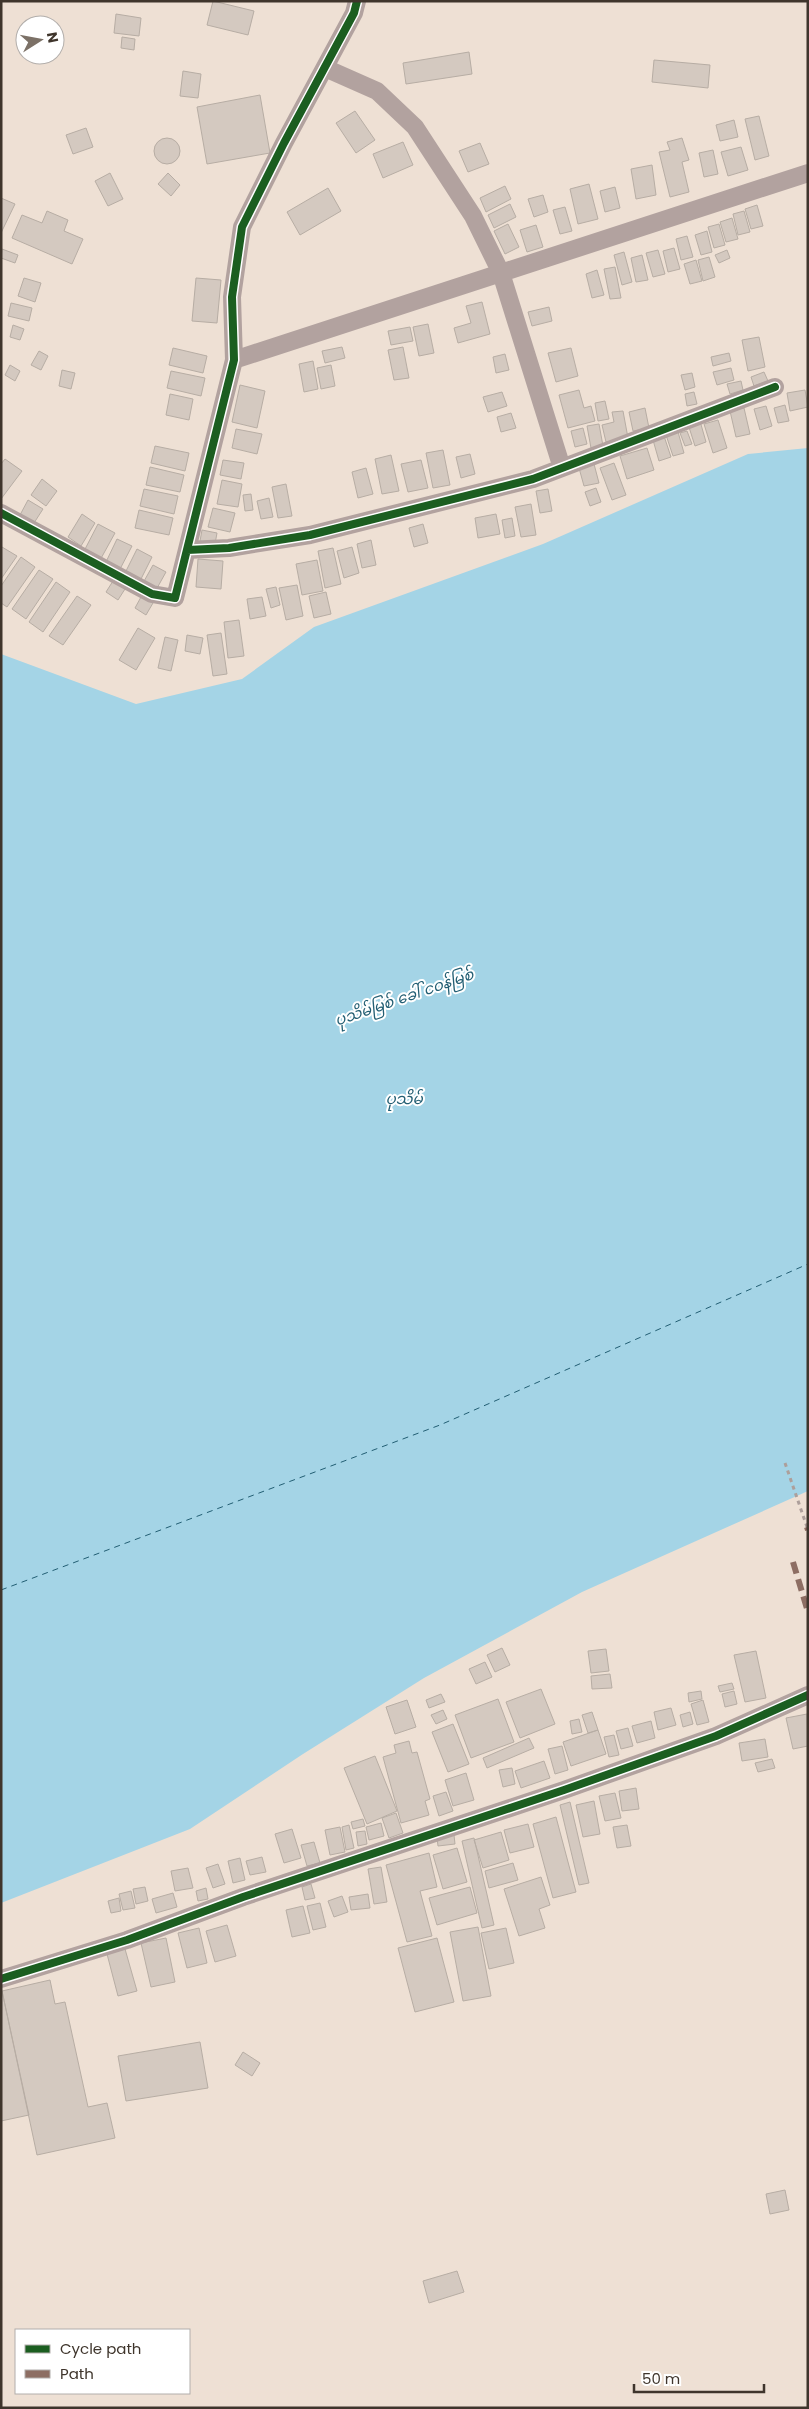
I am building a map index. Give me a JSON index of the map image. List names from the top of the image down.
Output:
{
  "water": ["ပုသိမ်မြစ် ခေါ် ငဝန်မြစ်", "ပုသိမ်"],
  "legend": ["Cycle path", "Path"],
  "scale_bar": "50 m",
  "north": "right"
}
